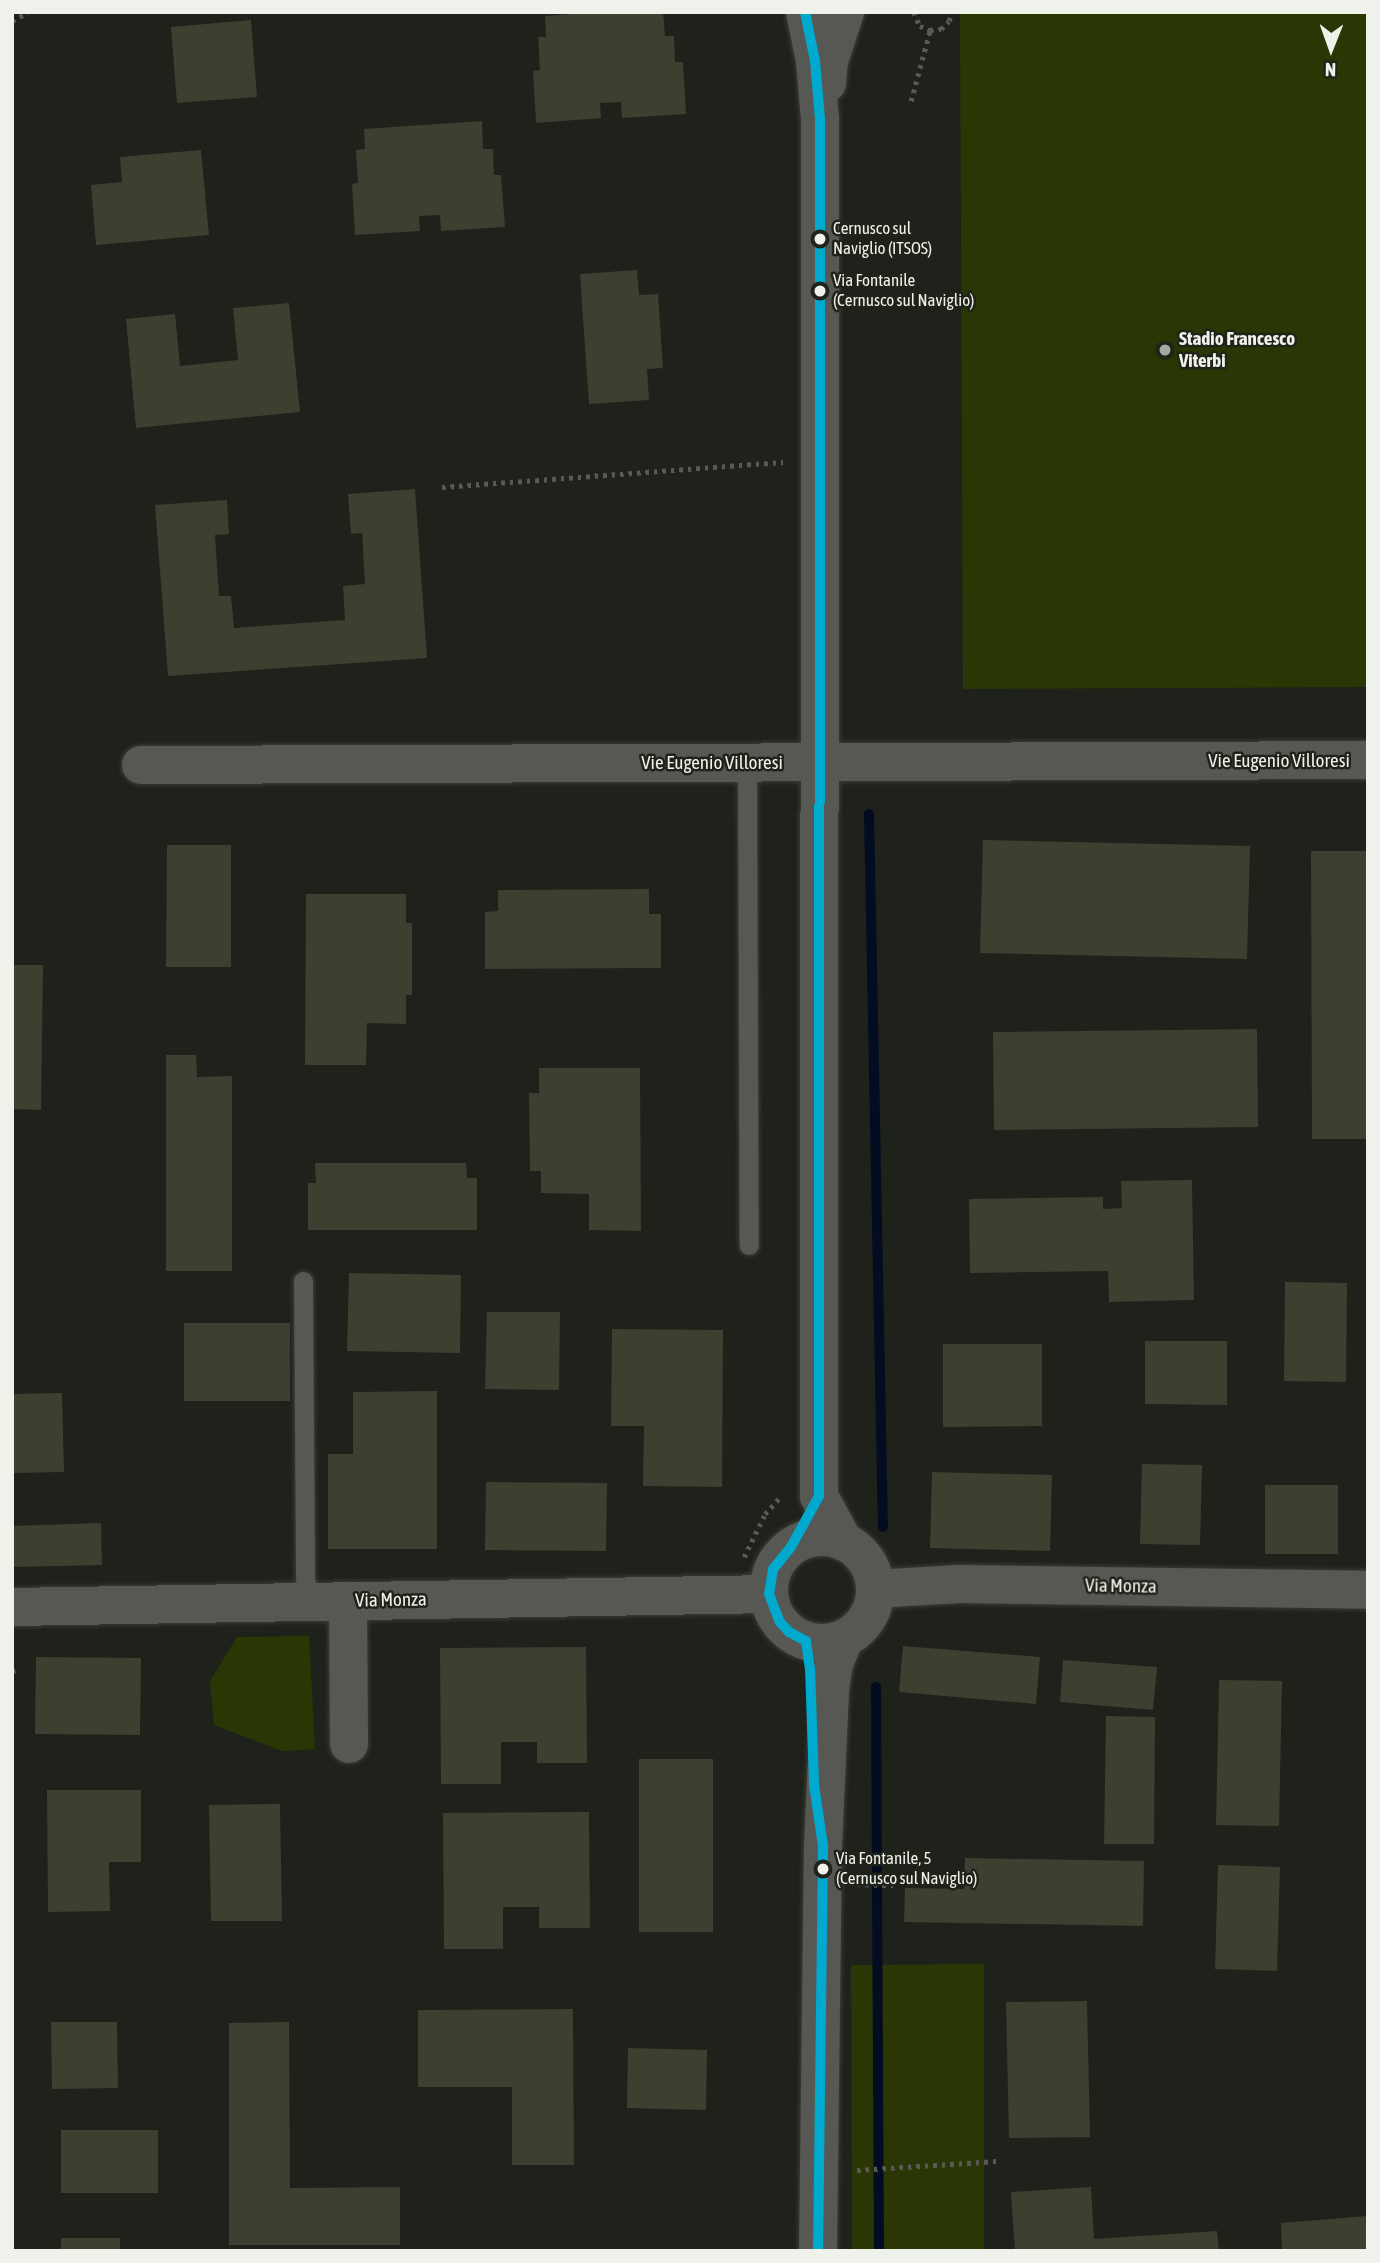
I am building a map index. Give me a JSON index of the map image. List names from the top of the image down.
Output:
{
  "streets": {
    "street": ["Vie Eugenio Villoresi", "Via Monza"]
  },
  "places": [
    "Cernusco sul Naviglio (ITSOS)",
    "Via Fontanile (Cernusco sul Naviglio)",
    "Stadio Francesco Viterbi",
    "Via Fontanile, 5 (Cernusco sul Naviglio)"
  ],
  "north": "bottom"
}
